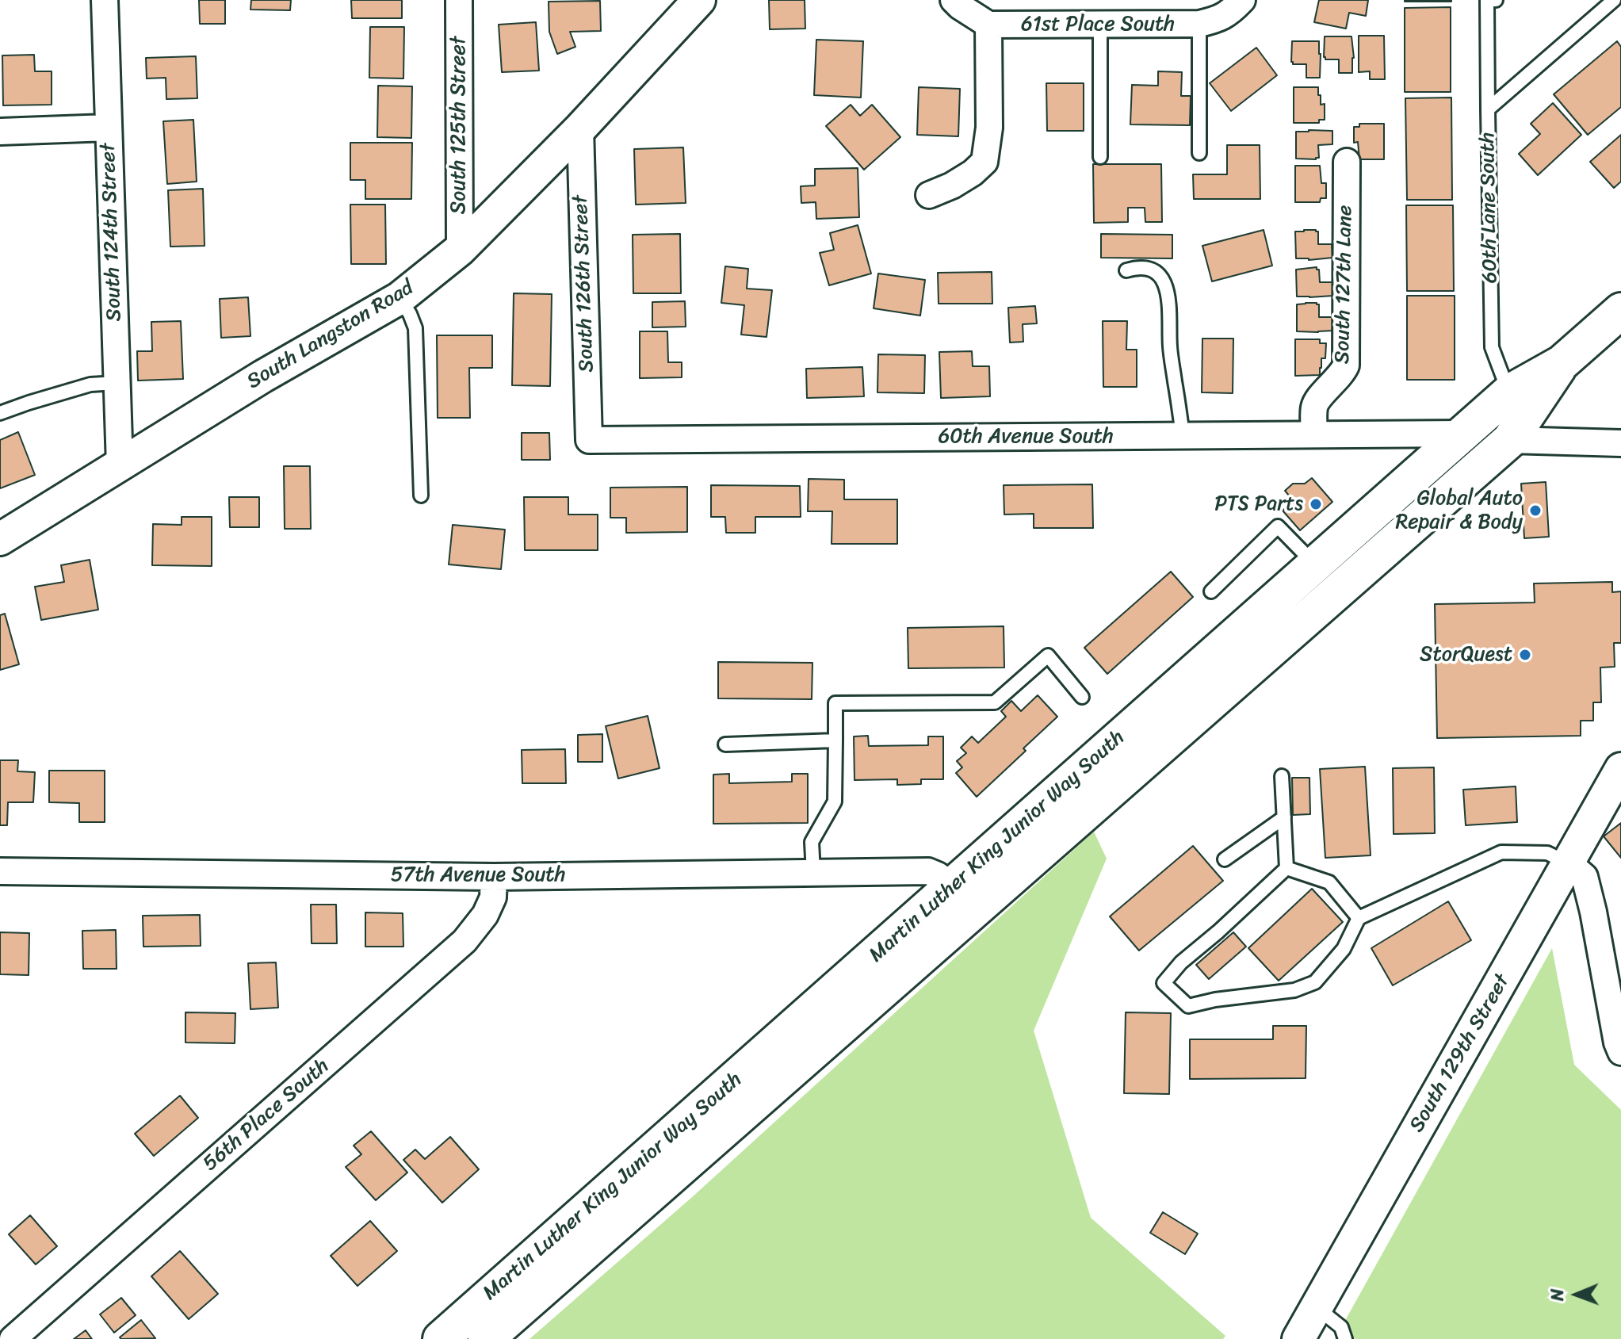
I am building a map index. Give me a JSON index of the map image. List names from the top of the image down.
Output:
{
  "streets": {
    "main road": ["Martin Luther King Junior Way South"],
    "street": [
      "61st Place South",
      "South 125th Street",
      "South 124th Street",
      "South 126th Street",
      "South 127th Lane",
      "South Langston Road",
      "60th Avenue South",
      "57th Avenue South",
      "South 129th Street",
      "56th Place South"
    ],
    "lane": ["60th Lane South"]
  },
  "crossings": [
    ["South 125th Street", "South Langston Road"],
    ["60th Lane South", "Martin Luther King Junior Way South"],
    ["South 124th Street", "South Langston Road"],
    ["South 126th Street", "South Langston Road"],
    ["South 126th Street", "60th Avenue South"],
    ["South 127th Lane", "60th Avenue South"],
    ["60th Avenue South", "Martin Luther King Junior Way South"],
    ["Martin Luther King Junior Way South", "57th Avenue South"],
    ["57th Avenue South", "56th Place South"]
  ],
  "places": ["PTS Parts", "Global Auto Repair & Body", "StorQuest"],
  "north": "left"
}
